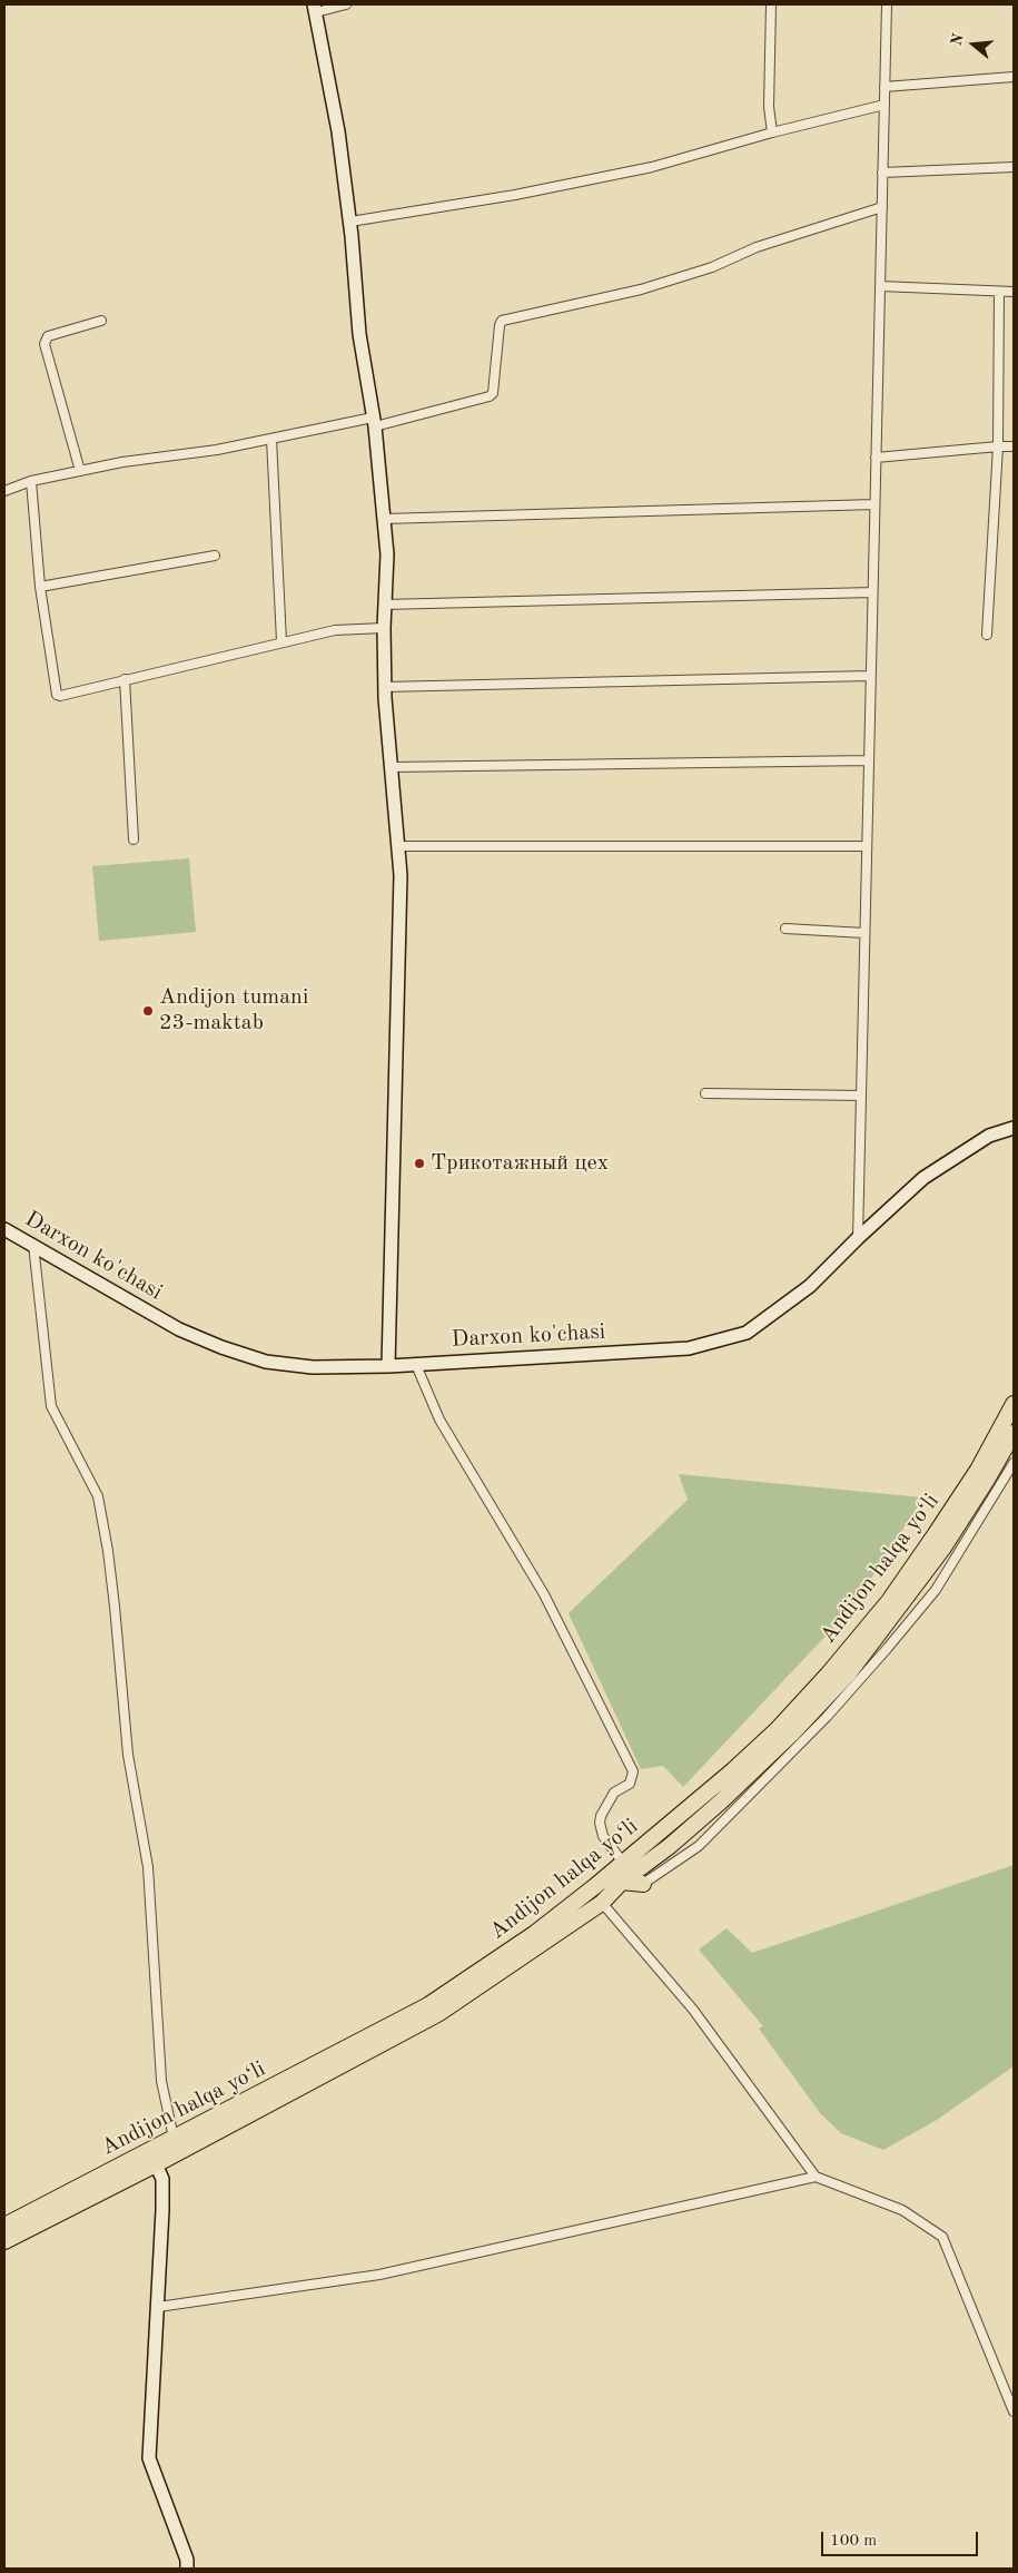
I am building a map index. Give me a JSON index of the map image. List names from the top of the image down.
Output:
{
  "streets": {
    "highway": ["Andijon halqa yo‘li"],
    "street": ["Darxon ko'chasi"]
  },
  "places": ["Andijon tumani 23-maktab", "Трикотажный цех"],
  "scale_bar": "100 m",
  "north": "left"
}
